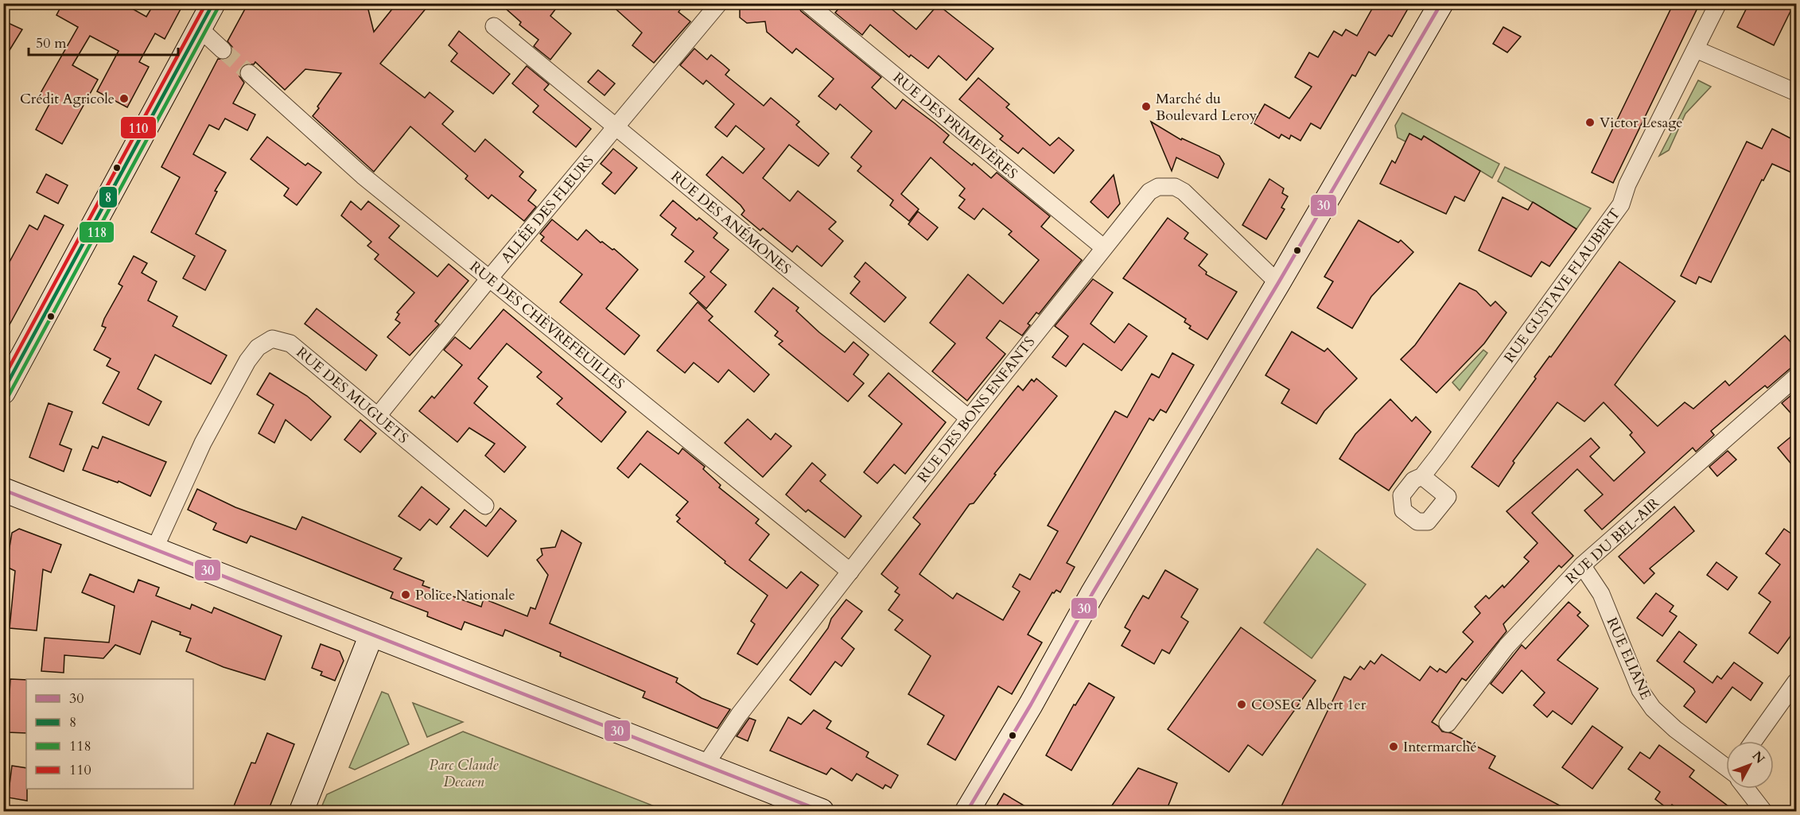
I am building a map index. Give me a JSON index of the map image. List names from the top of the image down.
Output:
{
  "streets": {
    "street": [
      "RUE DES PRIMEVÈRES",
      "ALLÉE DES FLEURS",
      "RUE DES ANÉMONES",
      "RUE GUSTAVE FLAUBERT",
      "RUE DES CHÈVREFEUILLES",
      "RUE DES MUGUETS",
      "RUE DES BONS ENFANTS",
      "RUE DU BEL-AIR",
      "RUE ELIANE"
    ]
  },
  "crossings": [
    ["RUE DES PRIMEVÈRES", "RUE DES BONS ENFANTS"],
    ["ALLÉE DES FLEURS", "RUE DES ANÉMONES"],
    ["ALLÉE DES FLEURS", "RUE DES CHÈVREFEUILLES"],
    ["ALLÉE DES FLEURS", "RUE DES MUGUETS"],
    ["RUE DES ANÉMONES", "RUE DES BONS ENFANTS"],
    ["RUE DES CHÈVREFEUILLES", "RUE DES BONS ENFANTS"],
    ["RUE DU BEL-AIR", "RUE ELIANE"]
  ],
  "parks": ["Parc Claude Decaen"],
  "places": [
    "Crédit Agricole",
    "Marché du Boulevard Leroy",
    "Victor Lesage",
    "Police Nationale",
    "COSEC Albert 1er",
    "Intermarché"
  ],
  "lines": [
    "transit line 30",
    "transit line 8",
    "transit line 110",
    "transit line 118"
  ],
  "legend": [
    "30",
    "8",
    "118",
    "110"
  ],
  "scale_bar": "50 m",
  "north": "top right"
}
